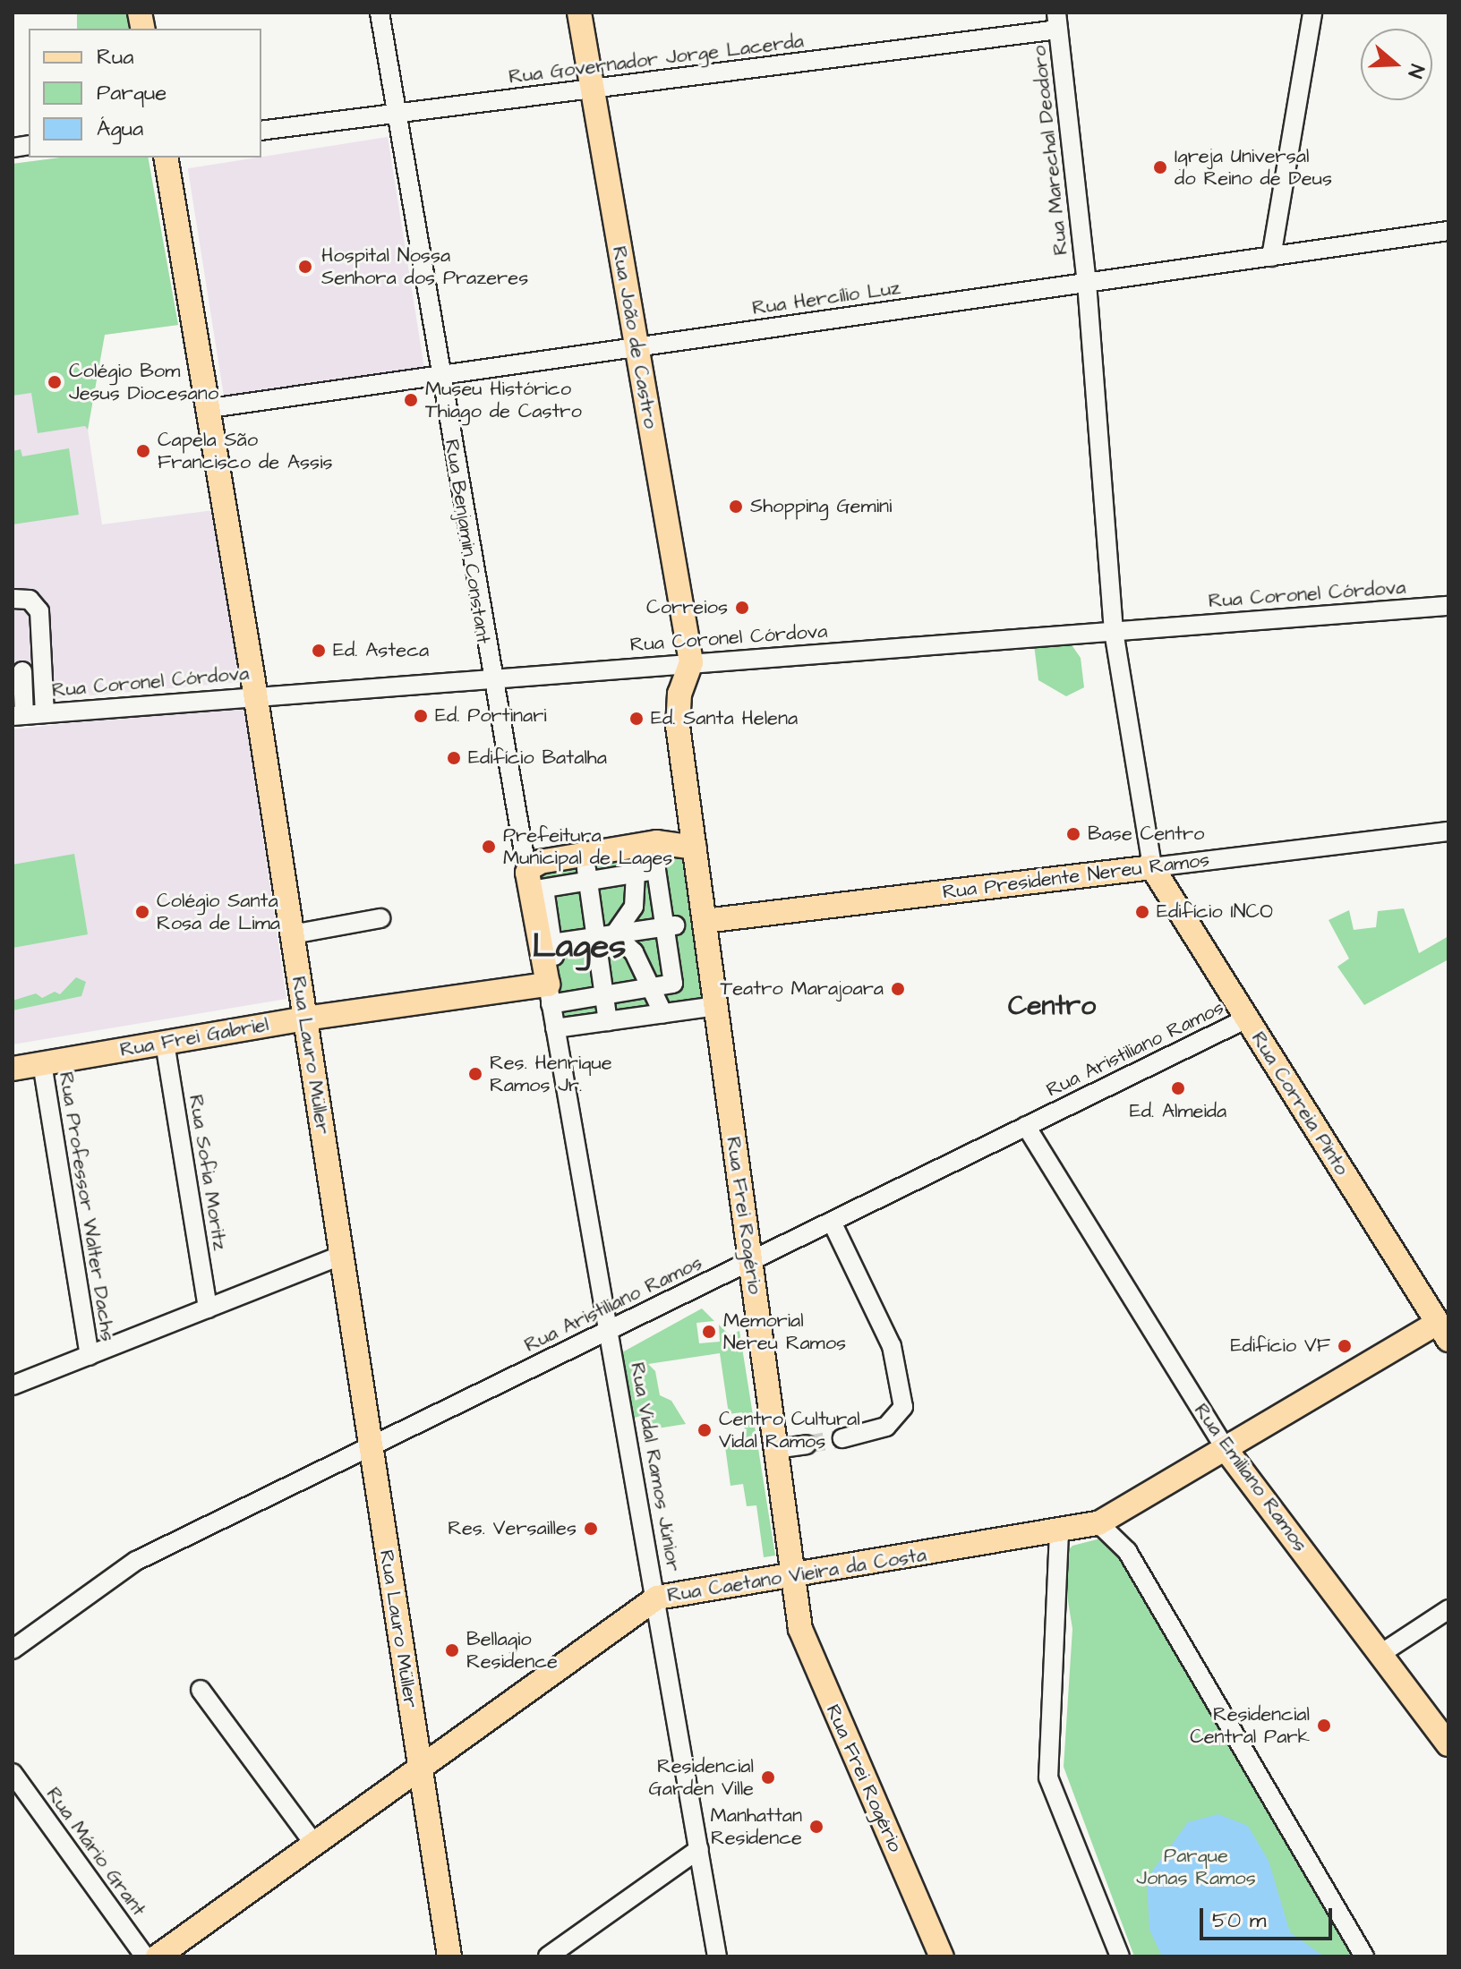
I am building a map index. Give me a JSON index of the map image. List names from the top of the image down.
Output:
{
  "streets": {
    "main road": [
      "Rua João de Castro",
      "Rua Benjamin Constant",
      "Rua Presidente Nereu Ramos",
      "Rua Frei Gabriel",
      "Rua Lauro Müller",
      "Rua Correia Pinto",
      "Rua Frei Rogério",
      "Rua Emiliano Ramos",
      "Rua Caetano Vieira da Costa"
    ],
    "street": [
      "Rua Governador Jorge Lacerda",
      "Rua Marechal Deodoro",
      "Rua Hercílio Luz",
      "Rua Coronel Córdova",
      "Rua Aristiliano Ramos",
      "Rua Sofia Moritz",
      "Rua Professor Walter Dachs",
      "Rua Vidal Ramos Júnior",
      "Rua Mário Grant"
    ]
  },
  "crossings": [
    ["Rua Governador Jorge Lacerda", "Rua Marechal Deodoro"],
    ["Rua Governador Jorge Lacerda", "Rua João de Castro"],
    ["Rua Governador Jorge Lacerda", "Rua Benjamin Constant"],
    ["Rua Marechal Deodoro", "Rua Hercílio Luz"],
    ["Rua Marechal Deodoro", "Rua Coronel Córdova"],
    ["Rua Marechal Deodoro", "Rua Presidente Nereu Ramos"],
    ["Rua Marechal Deodoro", "Rua Correia Pinto"],
    ["Rua Hercílio Luz", "Rua João de Castro"],
    ["Rua Hercílio Luz", "Rua Benjamin Constant"],
    ["Rua Hercílio Luz", "Rua Lauro Müller"],
    ["Rua João de Castro", "Rua Coronel Córdova"],
    ["Rua João de Castro", "Rua Frei Rogério"],
    ["Rua Benjamin Constant", "Rua Coronel Córdova"],
    ["Rua Benjamin Constant", "Rua Frei Gabriel"],
    ["Rua Benjamin Constant", "Rua Vidal Ramos Júnior"],
    ["Rua Coronel Córdova", "Rua Lauro Müller"],
    ["Rua Coronel Córdova", "Rua Frei Rogério"],
    ["Rua Presidente Nereu Ramos", "Rua Correia Pinto"],
    ["Rua Presidente Nereu Ramos", "Rua Frei Rogério"],
    ["Rua Frei Gabriel", "Rua Lauro Müller"],
    ["Rua Frei Gabriel", "Rua Sofia Moritz"],
    ["Rua Frei Gabriel", "Rua Professor Walter Dachs"],
    ["Rua Frei Gabriel", "Rua Vidal Ramos Júnior"],
    ["Rua Aristiliano Ramos", "Rua Lauro Müller"],
    ["Rua Aristiliano Ramos", "Rua Correia Pinto"],
    ["Rua Aristiliano Ramos", "Rua Frei Rogério"],
    ["Rua Aristiliano Ramos", "Rua Vidal Ramos Júnior"],
    ["Rua Aristiliano Ramos", "Rua Emiliano Ramos"],
    ["Rua Lauro Müller", "Rua Caetano Vieira da Costa"],
    ["Rua Correia Pinto", "Rua Caetano Vieira da Costa"],
    ["Rua Frei Rogério", "Rua Caetano Vieira da Costa"],
    ["Rua Vidal Ramos Júnior", "Rua Caetano Vieira da Costa"],
    ["Rua Emiliano Ramos", "Rua Caetano Vieira da Costa"]
  ],
  "districts": ["Lages", "Centro"],
  "parks": ["Parque Jonas Ramos"],
  "places": [
    "Igreja Universal do Reino de Deus",
    "Hospital Nossa Senhora dos Prazeres",
    "Colégio Bom Jesus Diocesano",
    "Museu Histórico Thiago de Castro",
    "Capela São Francisco de Assis",
    "Shopping Gemini",
    "Correios",
    "Ed. Asteca",
    "Ed. Portinari",
    "Ed. Santa Helena",
    "Edifício Batalha",
    "Base Centro",
    "Prefeitura Municipal de Lages",
    "Colégio Santa Rosa de Lima",
    "Edifício INCO",
    "Teatro Marajoara",
    "Res. Henrique Ramos Jr.",
    "Ed. Almeida",
    "Memorial Nereu Ramos",
    "Edifício VF",
    "Centro Cultural Vidal Ramos",
    "Res. Versailles",
    "Bellagio Residence",
    "Residencial Central Park",
    "Residencial Garden Ville",
    "Manhattan Residence"
  ],
  "legend": ["Rua", "Parque", "Água"],
  "scale_bar": "50 m",
  "north": "right"
}
